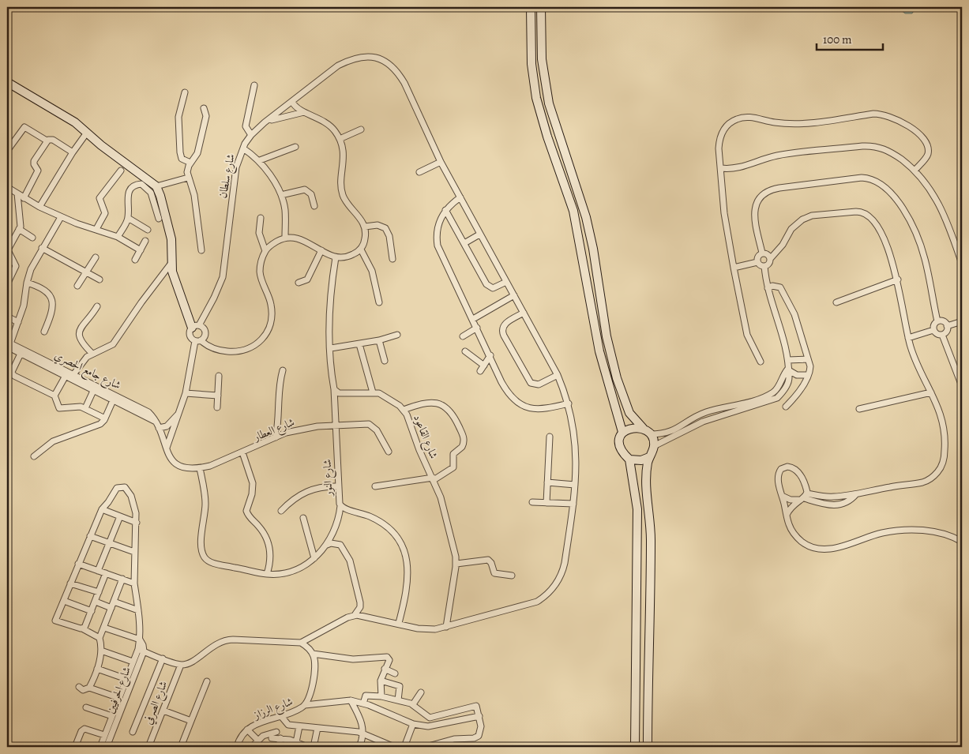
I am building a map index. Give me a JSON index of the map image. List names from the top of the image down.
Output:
{
  "streets": {
    "street": [
      "شارع سلطان",
      "شارع جامع الحصري",
      "شارع العطار",
      "شارع القاعود",
      "شارع النور",
      "شارع الحرفيين",
      "شارع الصرفي",
      "شارع الرزاز"
    ]
  },
  "crossings": [
    ["شارع جامع الحصري", "شارع العطار"],
    ["شارع العطار", "شارع النور"],
    ["شارع القاعود", "شارع النور"]
  ],
  "scale_bar": "100 m"
}
